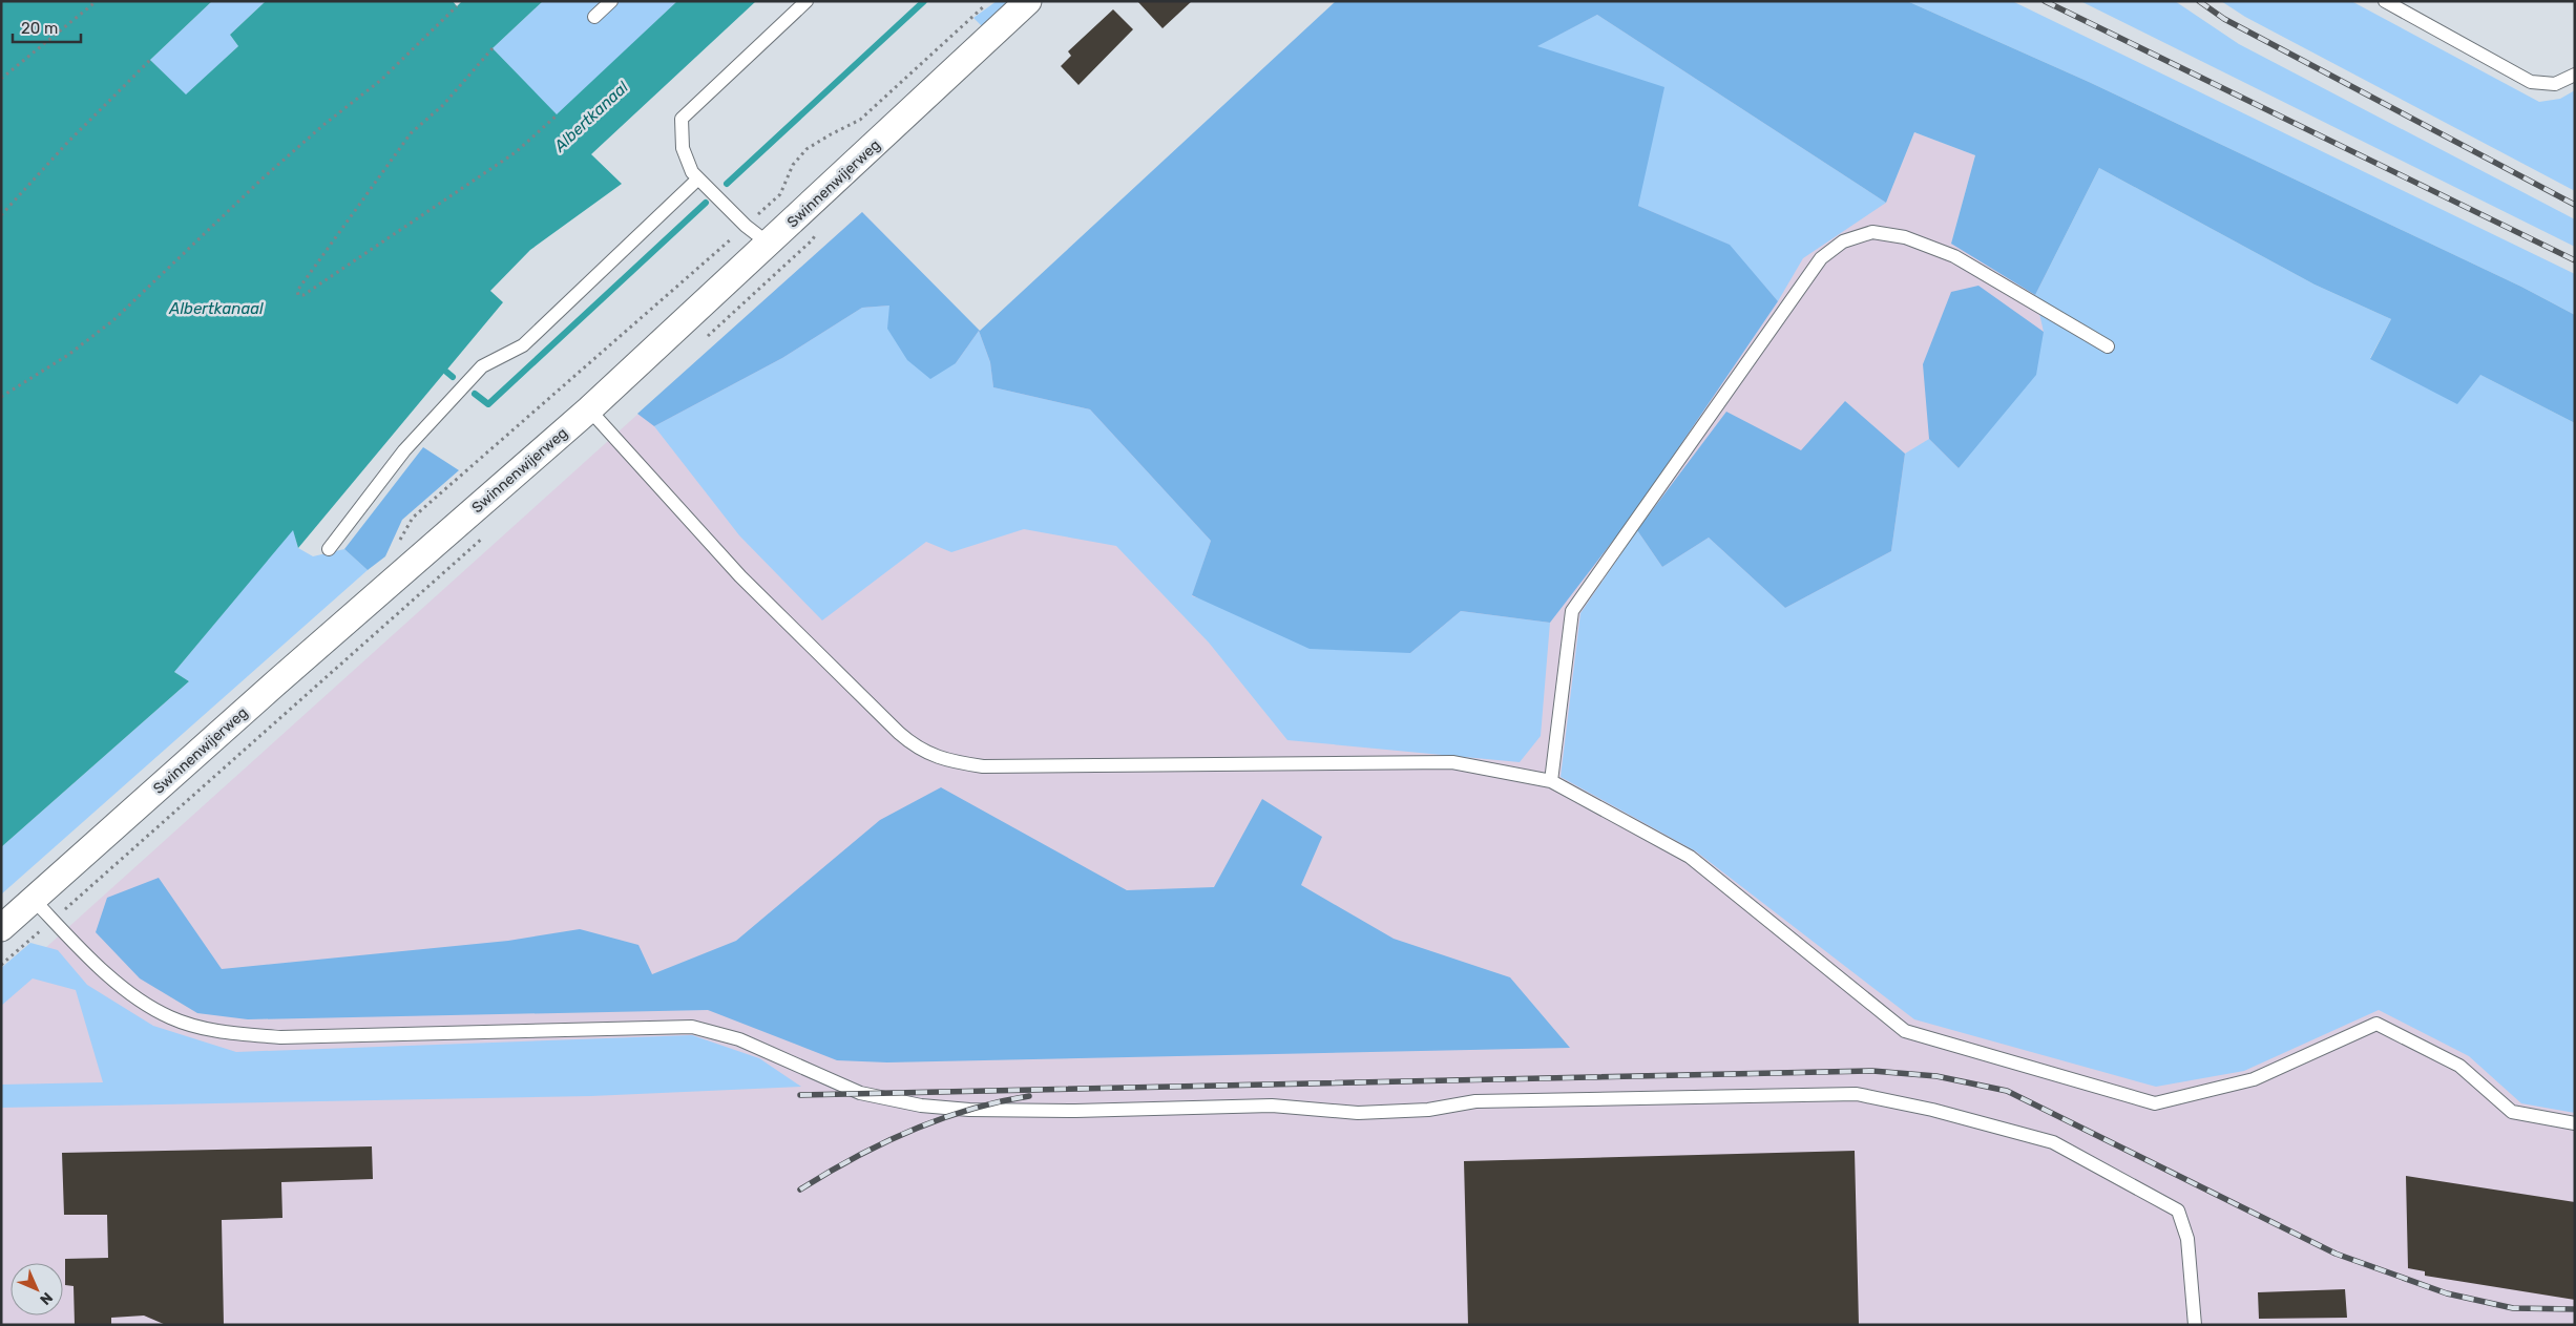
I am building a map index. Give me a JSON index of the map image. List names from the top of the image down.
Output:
{
  "streets": {
    "street": ["Swinnenwijerweg"]
  },
  "water": ["Albertkanaal"],
  "scale_bar": "20 m",
  "north": "bottom right"
}
